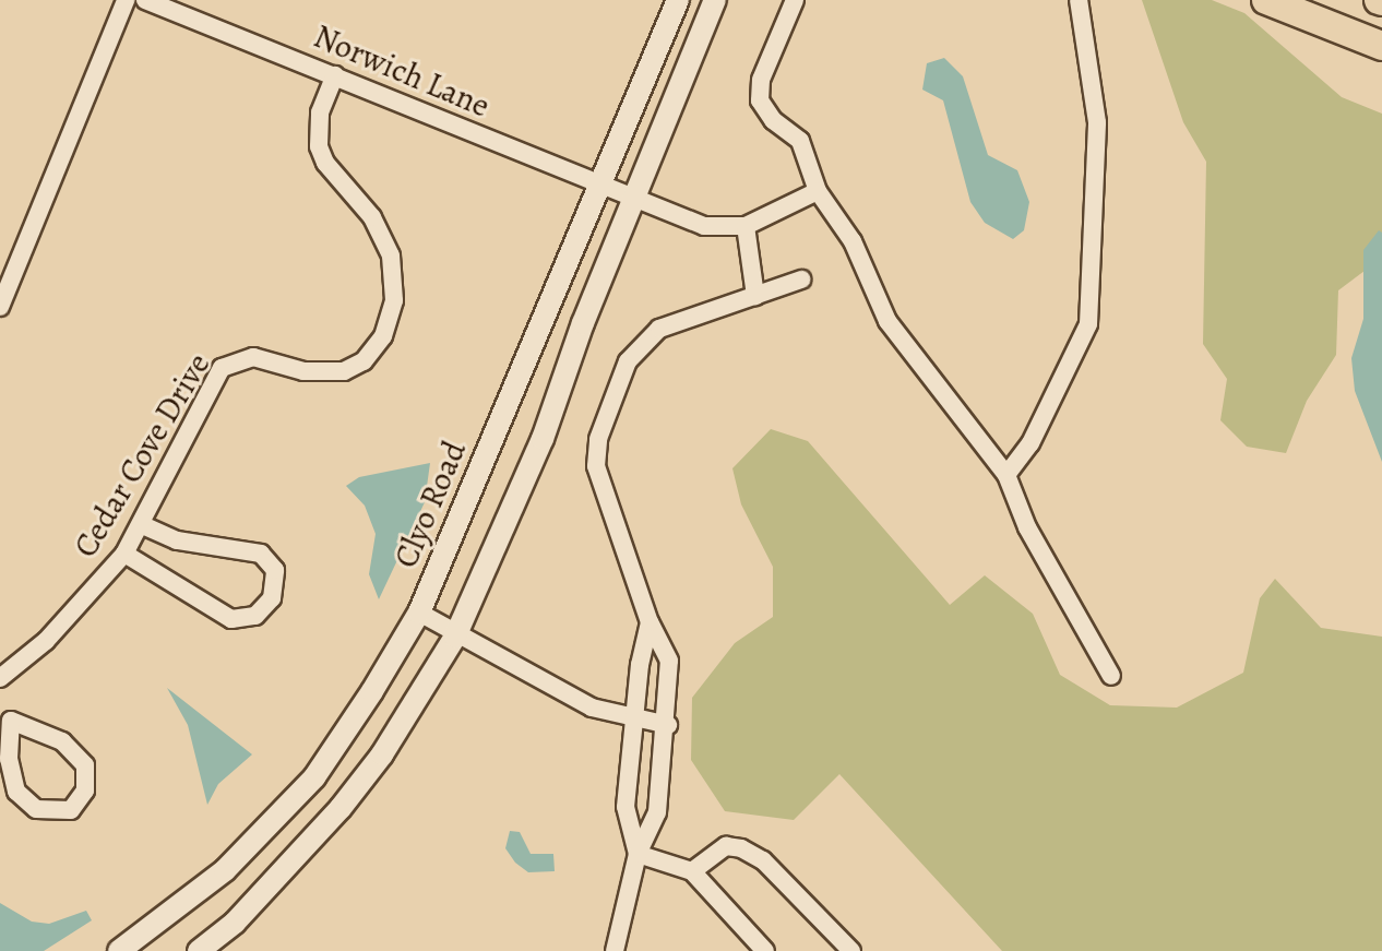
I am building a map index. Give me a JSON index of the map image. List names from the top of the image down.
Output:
{
  "streets": {
    "street": ["Norwich Lane", "Cedar Cove Drive", "Clyo Road"]
  },
  "crossings": [
    ["Norwich Lane", "Cedar Cove Drive"],
    ["Norwich Lane", "Clyo Road"]
  ]
}
